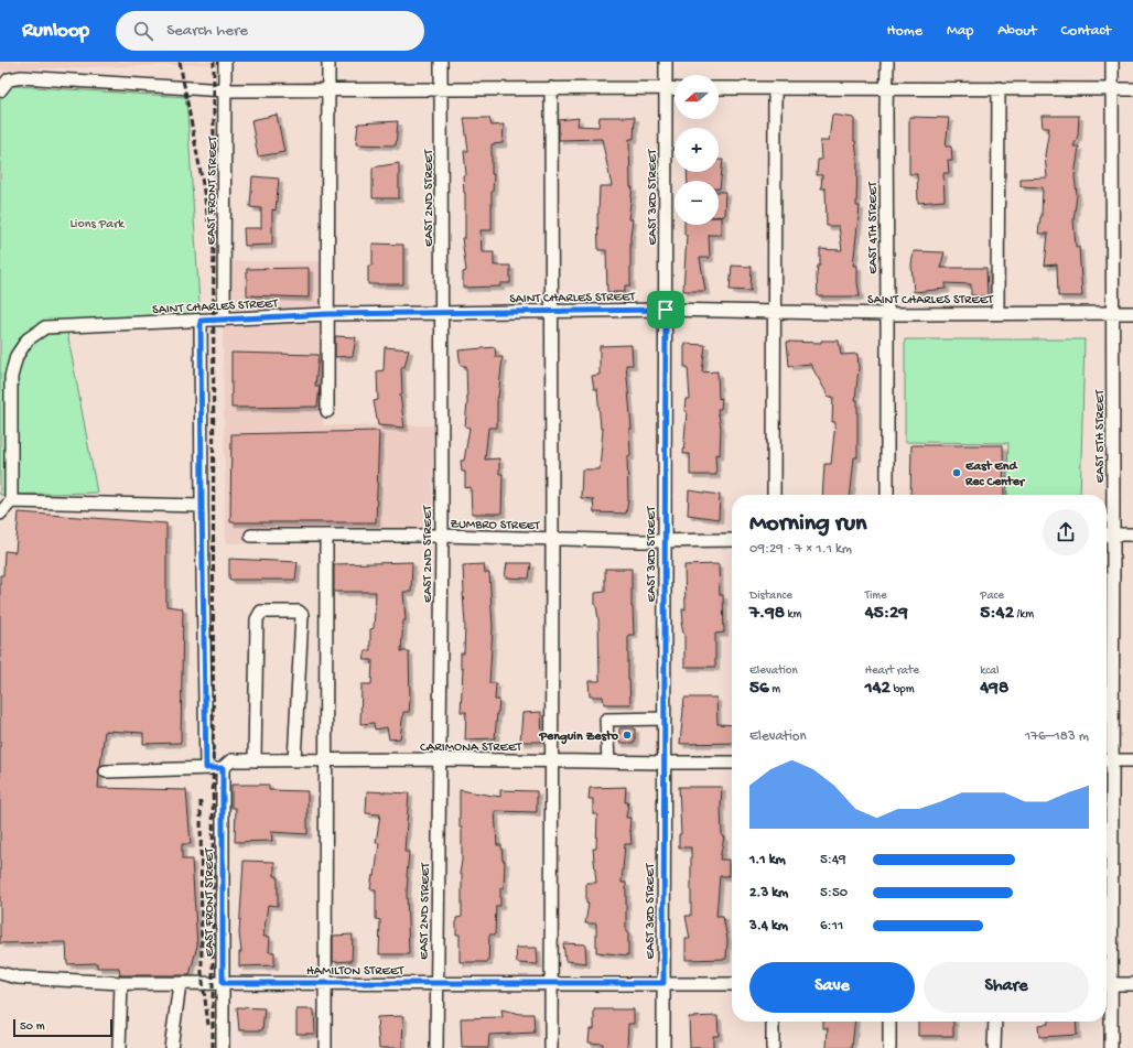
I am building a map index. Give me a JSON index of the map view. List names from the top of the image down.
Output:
{
  "streets": {
    "street": [
      "EAST FRONT STREET",
      "EAST 3RD STREET",
      "EAST 2ND STREET",
      "EAST 4TH STREET",
      "SAINT CHARLES STREET",
      "EAST 5TH STREET",
      "ZUMBRO STREET",
      "CARIMONA STREET",
      "HAMILTON STREET"
    ]
  },
  "crossings": [
    ["EAST FRONT STREET", "SAINT CHARLES STREET"],
    ["EAST FRONT STREET", "CARIMONA STREET"],
    ["EAST FRONT STREET", "HAMILTON STREET"],
    ["EAST 3RD STREET", "SAINT CHARLES STREET"],
    ["EAST 3RD STREET", "ZUMBRO STREET"],
    ["EAST 3RD STREET", "CARIMONA STREET"],
    ["EAST 3RD STREET", "HAMILTON STREET"],
    ["EAST 2ND STREET", "SAINT CHARLES STREET"],
    ["EAST 2ND STREET", "ZUMBRO STREET"],
    ["EAST 2ND STREET", "CARIMONA STREET"],
    ["EAST 2ND STREET", "HAMILTON STREET"],
    ["EAST 4TH STREET", "SAINT CHARLES STREET"],
    ["SAINT CHARLES STREET", "EAST 5TH STREET"]
  ],
  "parks": ["Lions Park"],
  "places": ["East End Rec Center", "Penguin Zesto"],
  "scale_bar": "50 m",
  "north": "left",
  "page": {
    "header": "Runloop",
    "search": "Search here",
    "nav": [
      "Home",
      "Map",
      "About",
      "Contact"
    ],
    "map_buttons": ["+", "−"],
    "heading": ["Morning run", "09:29 · 7 × 1.1 km"],
    "stats": [
      ["Distance", "7.98 km"],
      ["Time", "45:29"],
      ["Pace", "5:42 /km"],
      ["Elevation", "56 m"],
      ["Heart rate", "142 bpm"],
      ["kcal", "498"]
    ],
    "chart": ["Elevation", "176–183 m"],
    "list": [
      {
        "name": "1.1 km",
        "note": "5:49"
      },
      {
        "name": "2.3 km",
        "note": "5:50"
      },
      {
        "name": "3.4 km",
        "note": "6:11"
      }
    ],
    "buttons": ["Save", "Share"],
    "scale": "50 m"
  }
}
